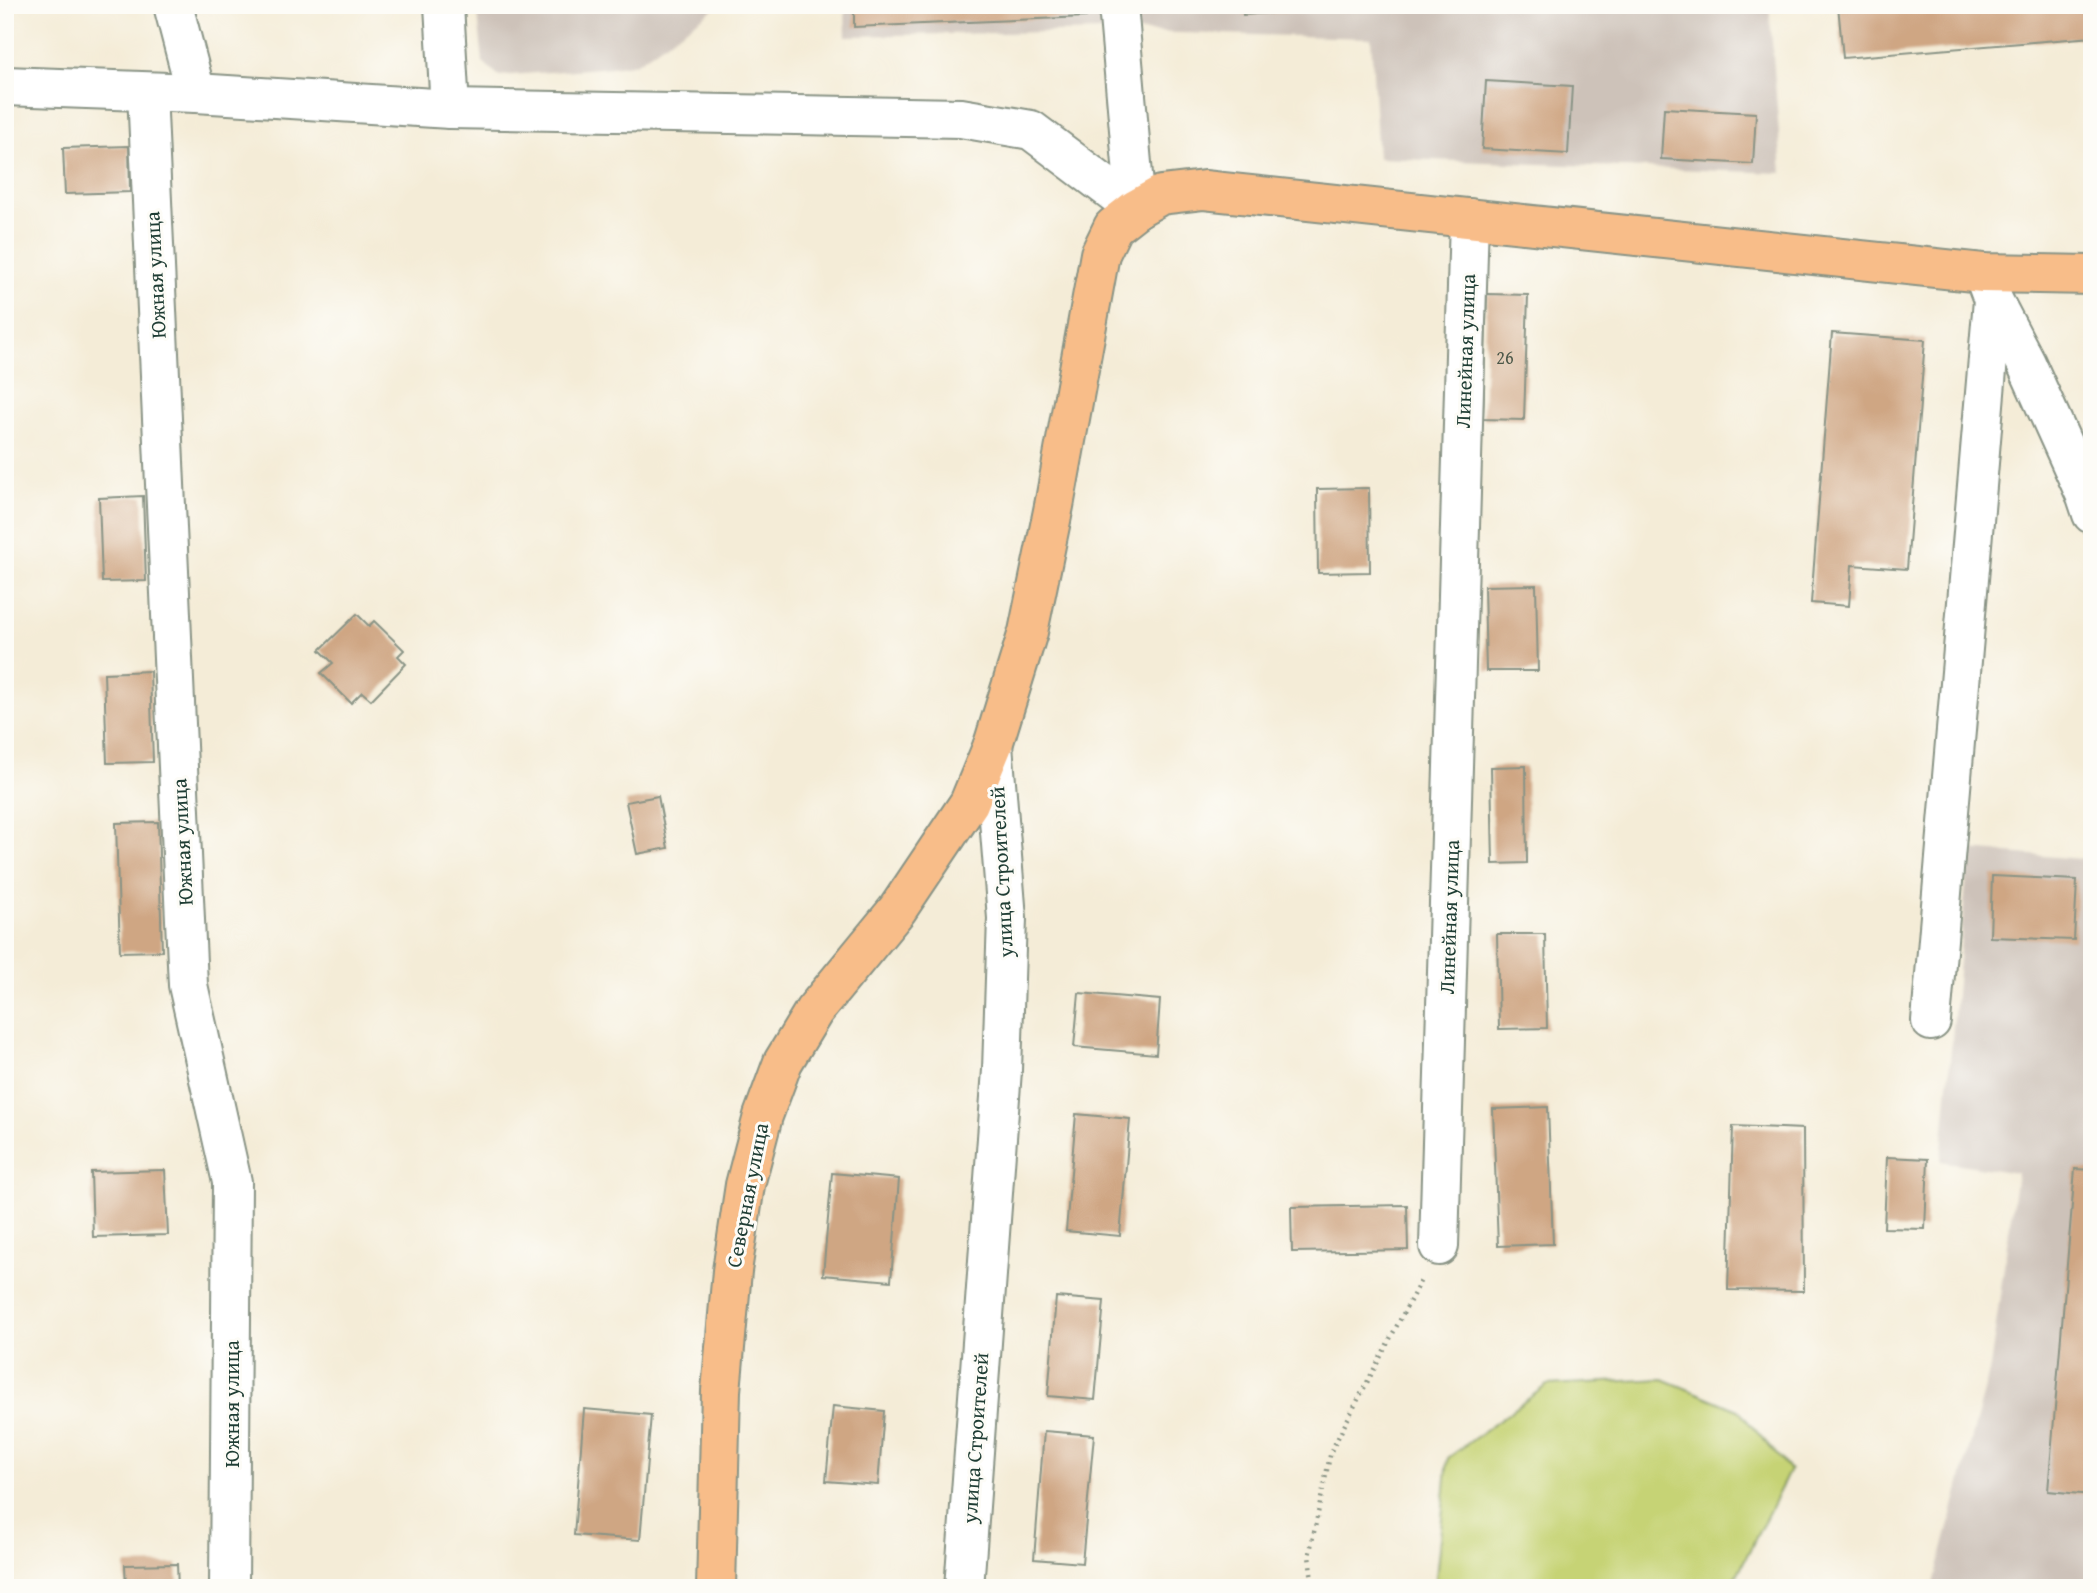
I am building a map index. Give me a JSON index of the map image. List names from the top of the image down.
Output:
{
  "streets": {
    "main road": ["улица Строителей", "Северная улица"],
    "street": ["Южная улица", "Линейная улица"]
  },
  "crossings": [
    ["улица Строителей", "Северная улица"]
  ],
  "house_numbers": ["26"]
}
